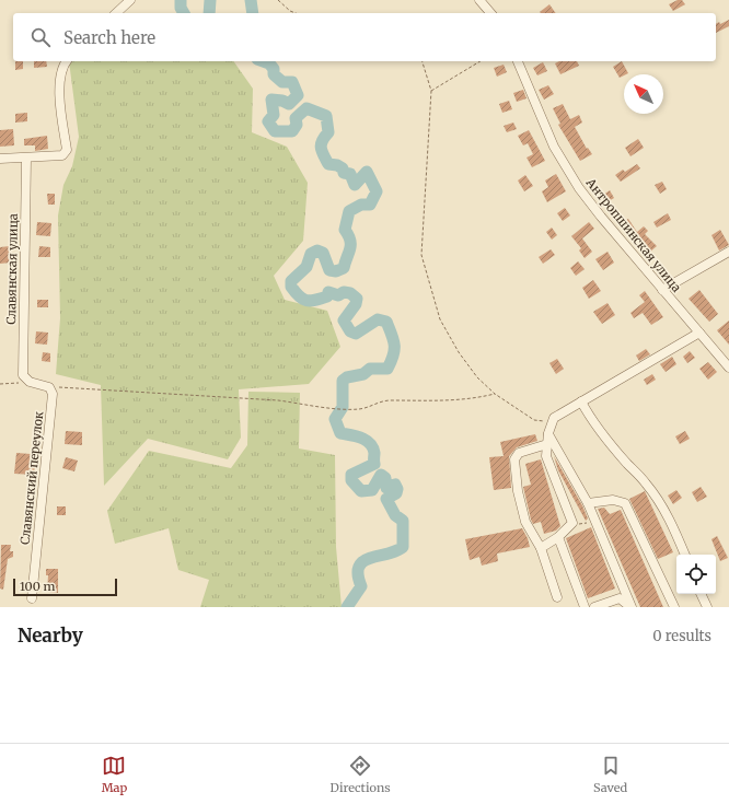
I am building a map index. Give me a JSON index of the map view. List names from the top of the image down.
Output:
{
  "streets": {
    "street": ["Антропшинская улица", "Славянская улица", "Славянский переулок"]
  },
  "scale_bar": "100 m",
  "north": "top left",
  "page": {
    "search": "Search here",
    "scale": "100 m",
    "heading": ["Nearby", "0 results"],
    "nav": ["Map", "Directions", "Saved"]
  }
}
